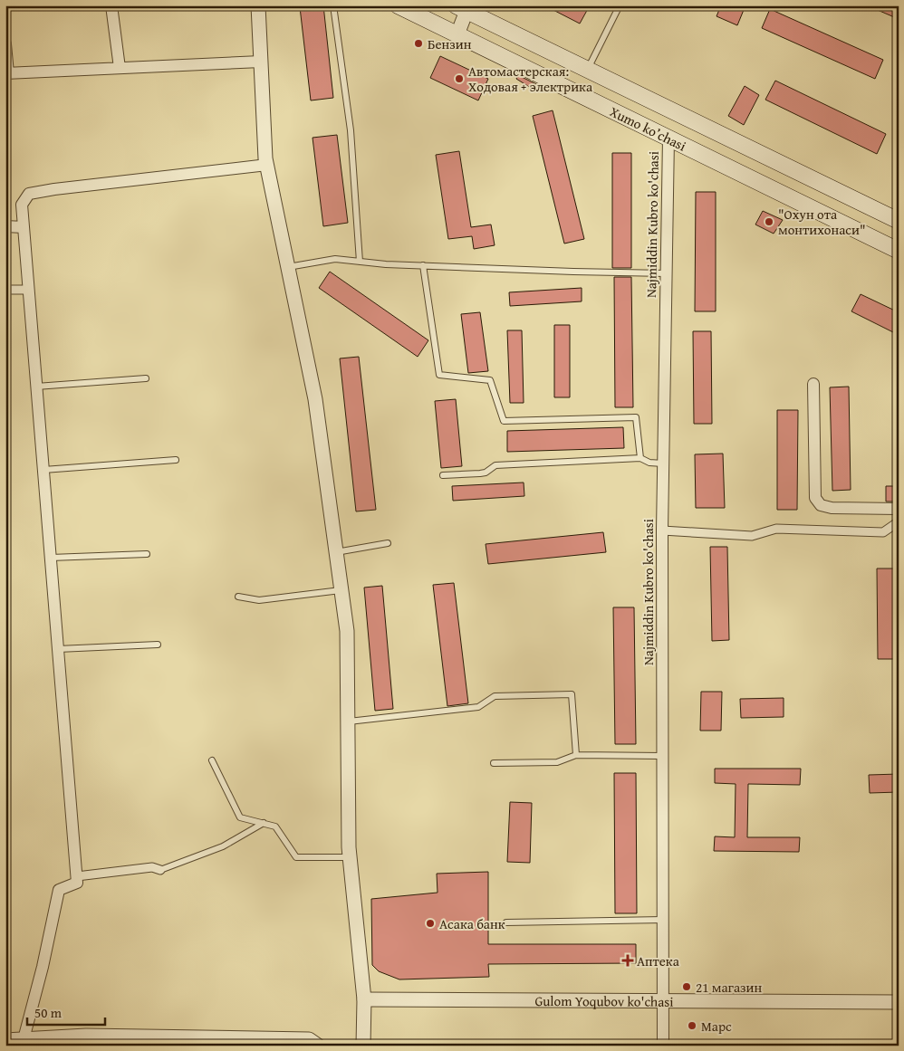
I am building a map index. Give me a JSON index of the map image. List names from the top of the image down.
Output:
{
  "streets": {
    "main road": ["Xumo ko’chasi"],
    "street": ["Najmiddin Kubro ko'chasi", "Gulom Yoqubov ko'chasi"]
  },
  "crossings": [
    ["Xumo ko’chasi", "Najmiddin Kubro ko'chasi"],
    ["Najmiddin Kubro ko'chasi", "Gulom Yoqubov ko'chasi"]
  ],
  "places": {
    "other": [
      "Бензин",
      "Автомастерская: Ходовая + электрика",
      "\"Охун ота монтихонаси\"",
      "Асака банк",
      "21 магазин",
      "Марс"
    ],
    "health": ["Аптека"]
  },
  "scale_bar": "50 m"
}
